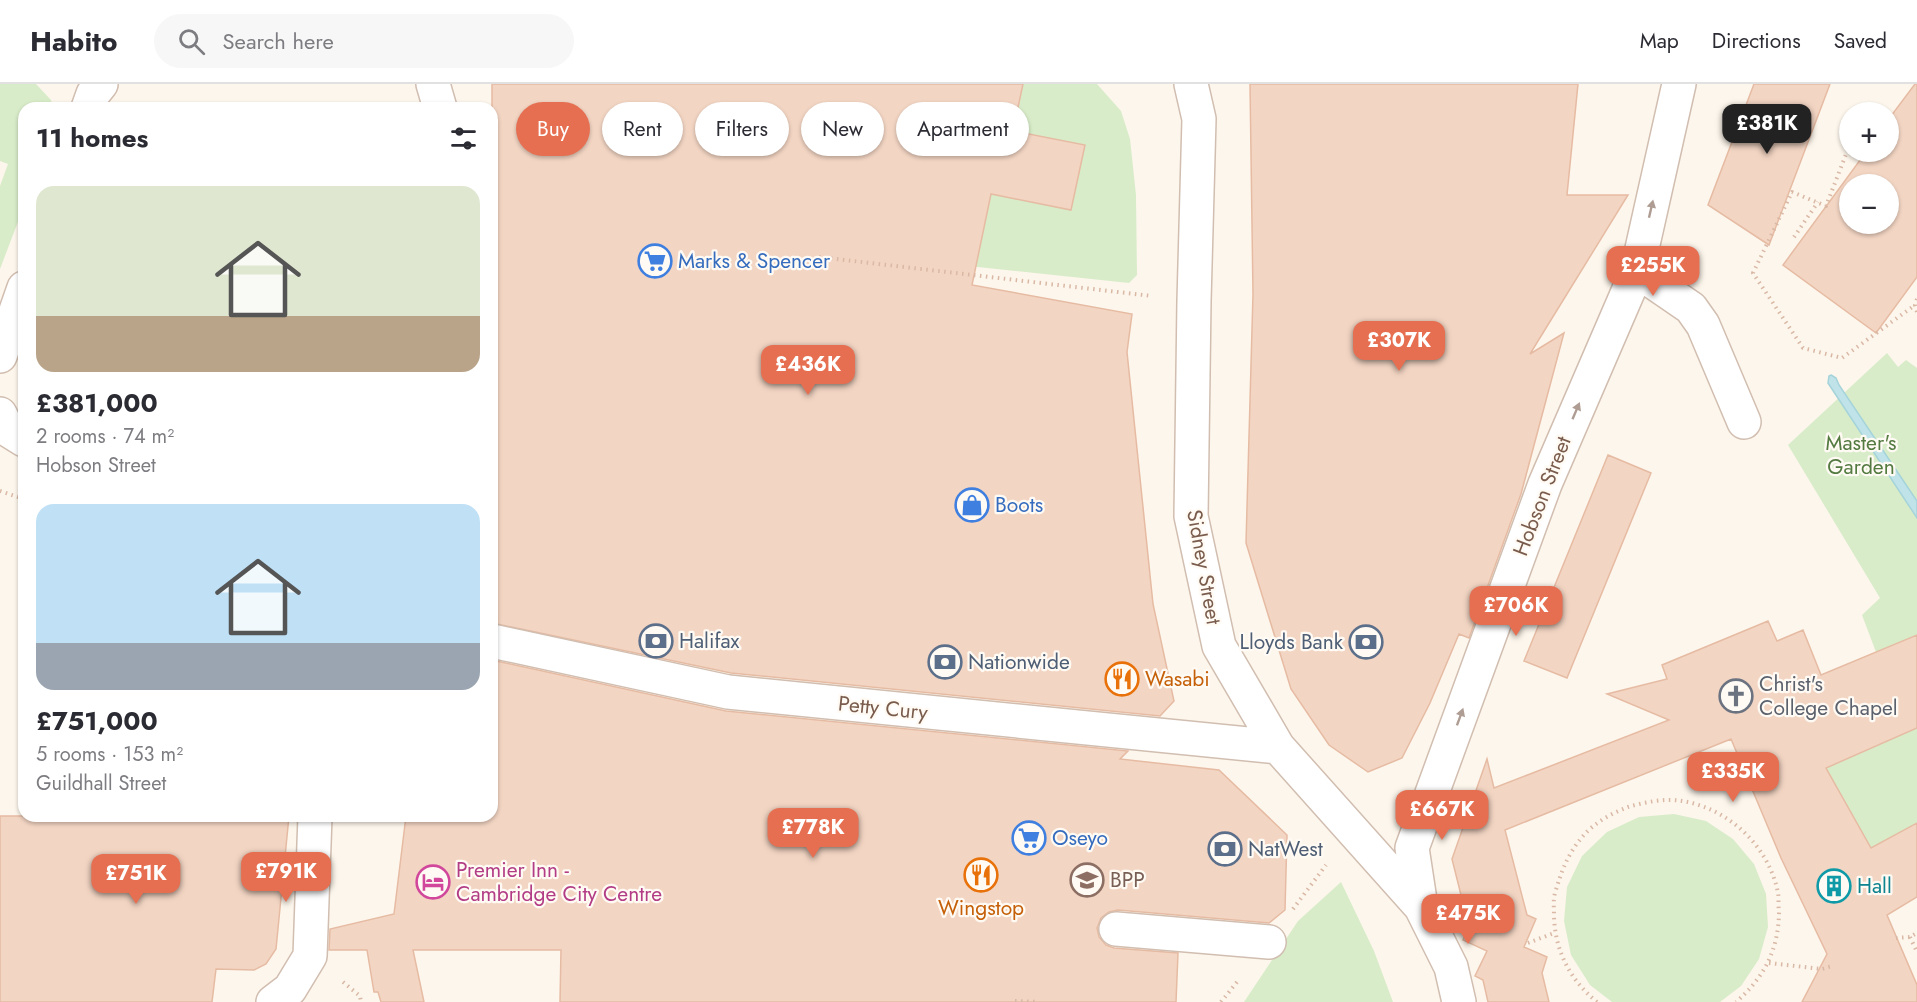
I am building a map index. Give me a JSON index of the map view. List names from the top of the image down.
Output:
{
  "streets": {
    "street": ["Hobson Street", "Sidney Street", "Petty Cury"]
  },
  "crossings": [
    ["Hobson Street", "Sidney Street"],
    ["Sidney Street", "Petty Cury"]
  ],
  "one_way": ["Hobson Street"],
  "parks": ["Master's Garden"],
  "places": {
    "supermarket": ["Marks & Spencer", "Oseyo"],
    "shop": ["Boots"],
    "bank": [
      "Halifax",
      "Lloyds Bank",
      "Nationwide",
      "NatWest"
    ],
    "restaurant": ["Wasabi", "Wingstop"],
    "church": ["Christ's College Chapel"],
    "school or university": ["BPP"],
    "hotel": ["Premier Inn - Cambridge City Centre"],
    "building": ["Hall"]
  },
  "page": {
    "header": "Habito",
    "search": "Search here",
    "nav": ["Map", "Directions", "Saved"],
    "map_buttons": ["+", "−"],
    "chip": [
      "Buy",
      "Rent",
      "Filters",
      "New",
      "Apartment"
    ],
    "heading": "11 homes",
    "price": [
      "£381K",
      "£255K",
      "£307K",
      "£436K",
      "£706K",
      "£335K",
      "£667K",
      "£778K",
      "£791K",
      "£751K",
      "£475K"
    ],
    "list": [
      {
        "name": "£381,000",
        "note": "2 rooms · 74 m² · Hobson Street"
      },
      {
        "name": "£751,000",
        "note": "5 rooms · 153 m² · Guildhall Street"
      }
    ]
  }
}
